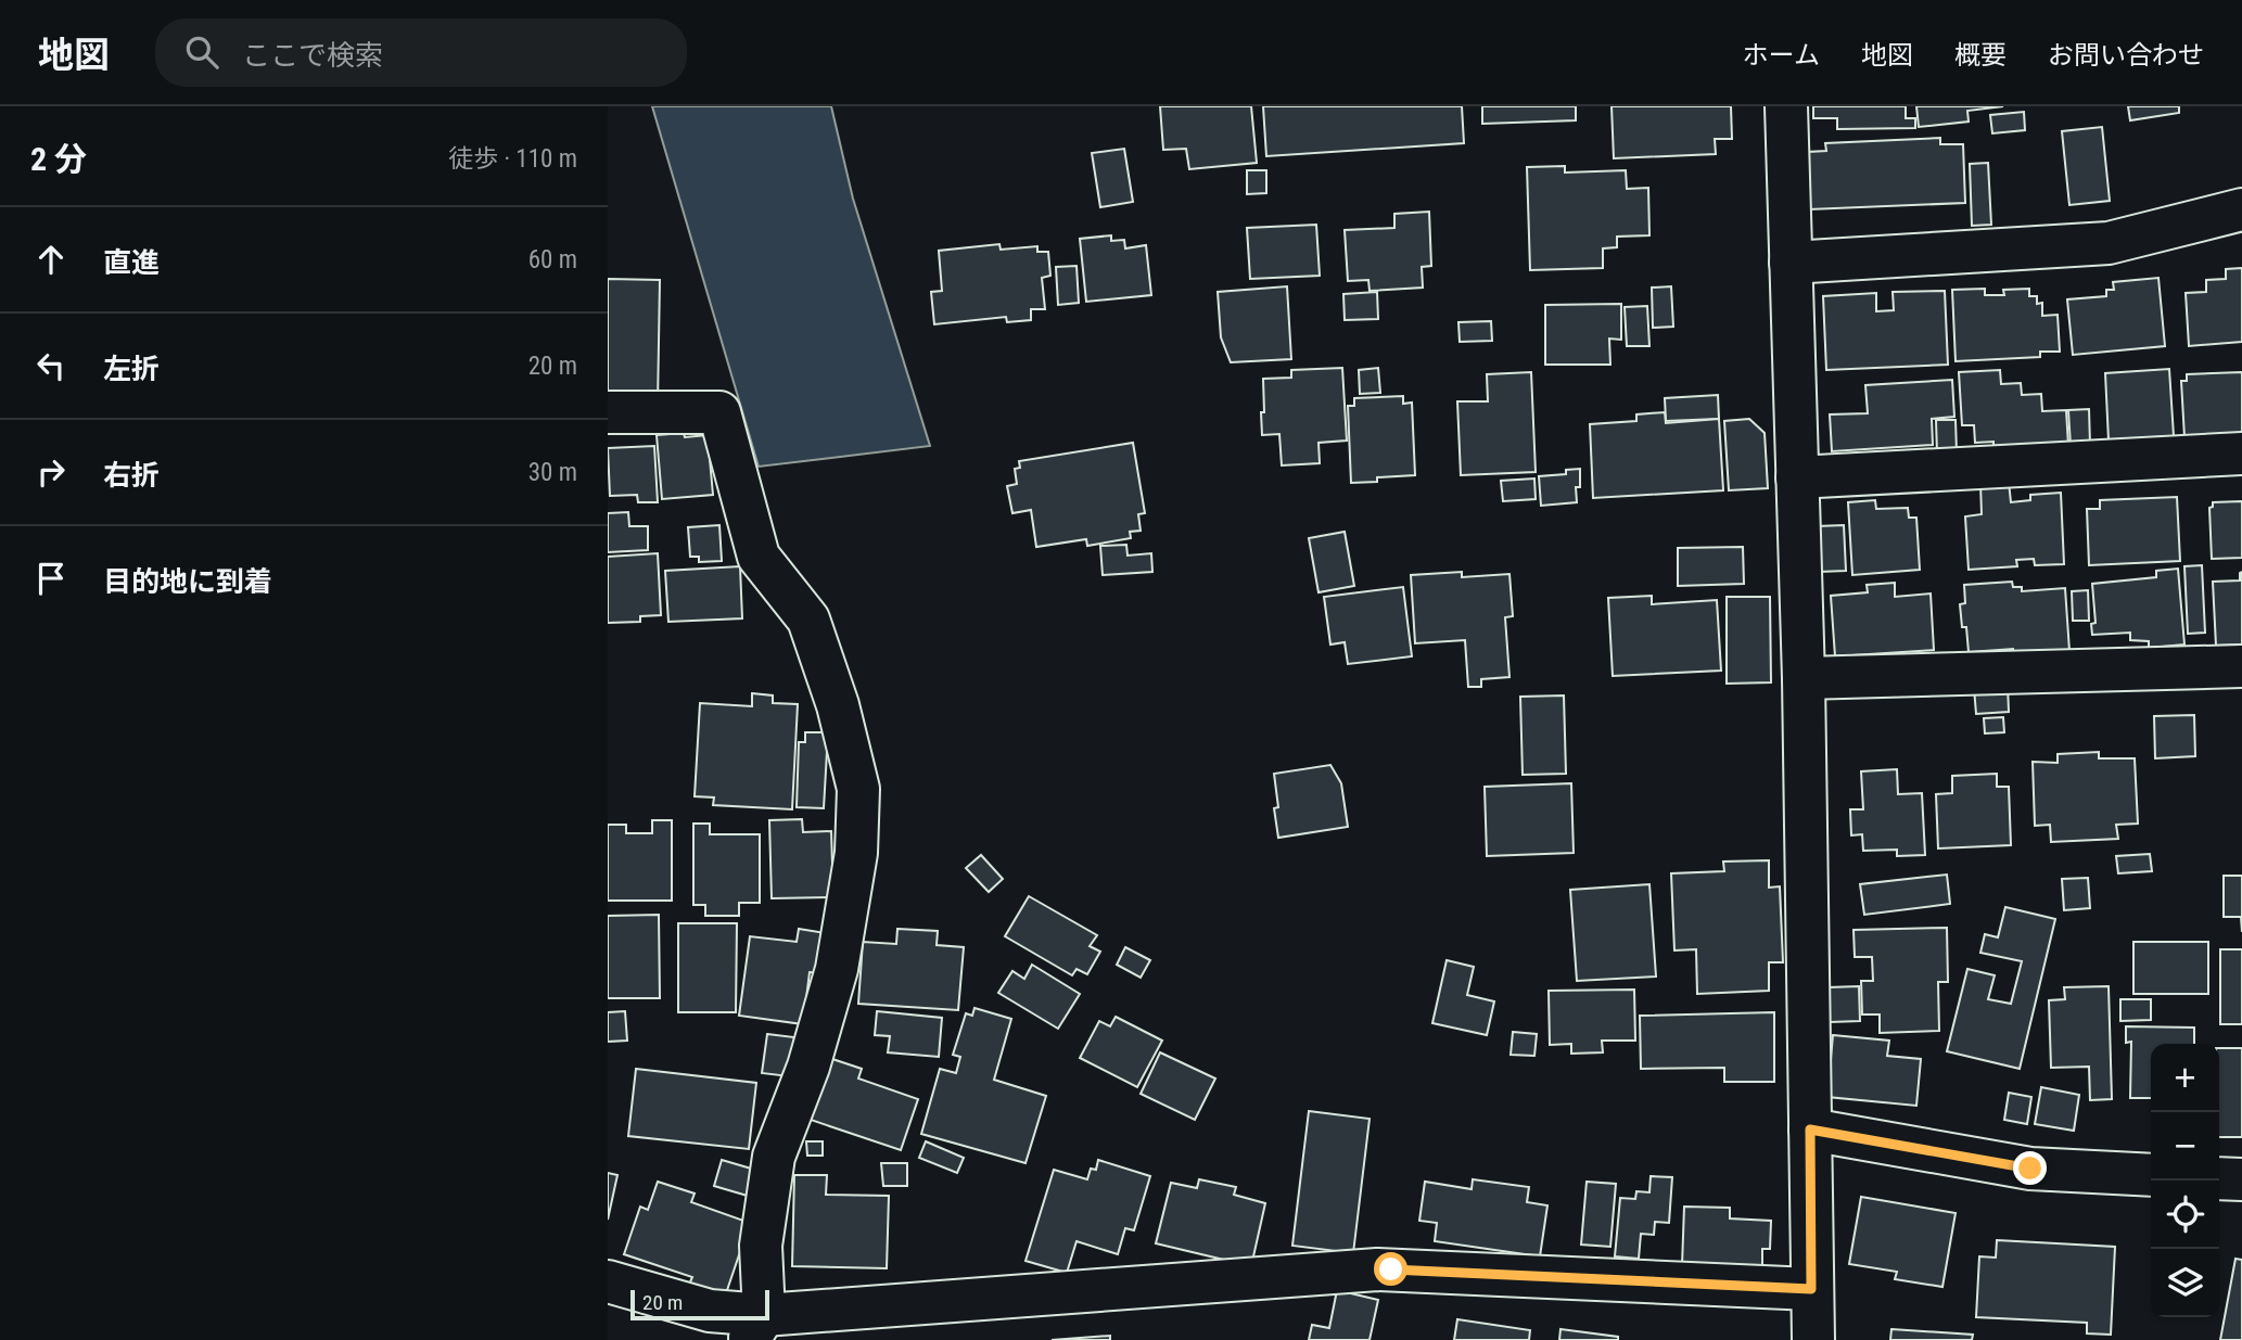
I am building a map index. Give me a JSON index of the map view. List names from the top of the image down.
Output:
{
  "scale_bar": "20 m",
  "page": {
    "header": "地図",
    "search": "ここで検索",
    "nav": [
      "ホーム",
      "地図",
      "概要",
      "お問い合わせ"
    ],
    "heading": ["2 分", "徒歩 · 110 m"],
    "list": [
      ["直進", "60 m"],
      ["左折", "20 m"],
      ["右折", "30 m"],
      "目的地に到着"
    ],
    "map_buttons": ["+", "−"],
    "scale": "20 m"
  }
}
